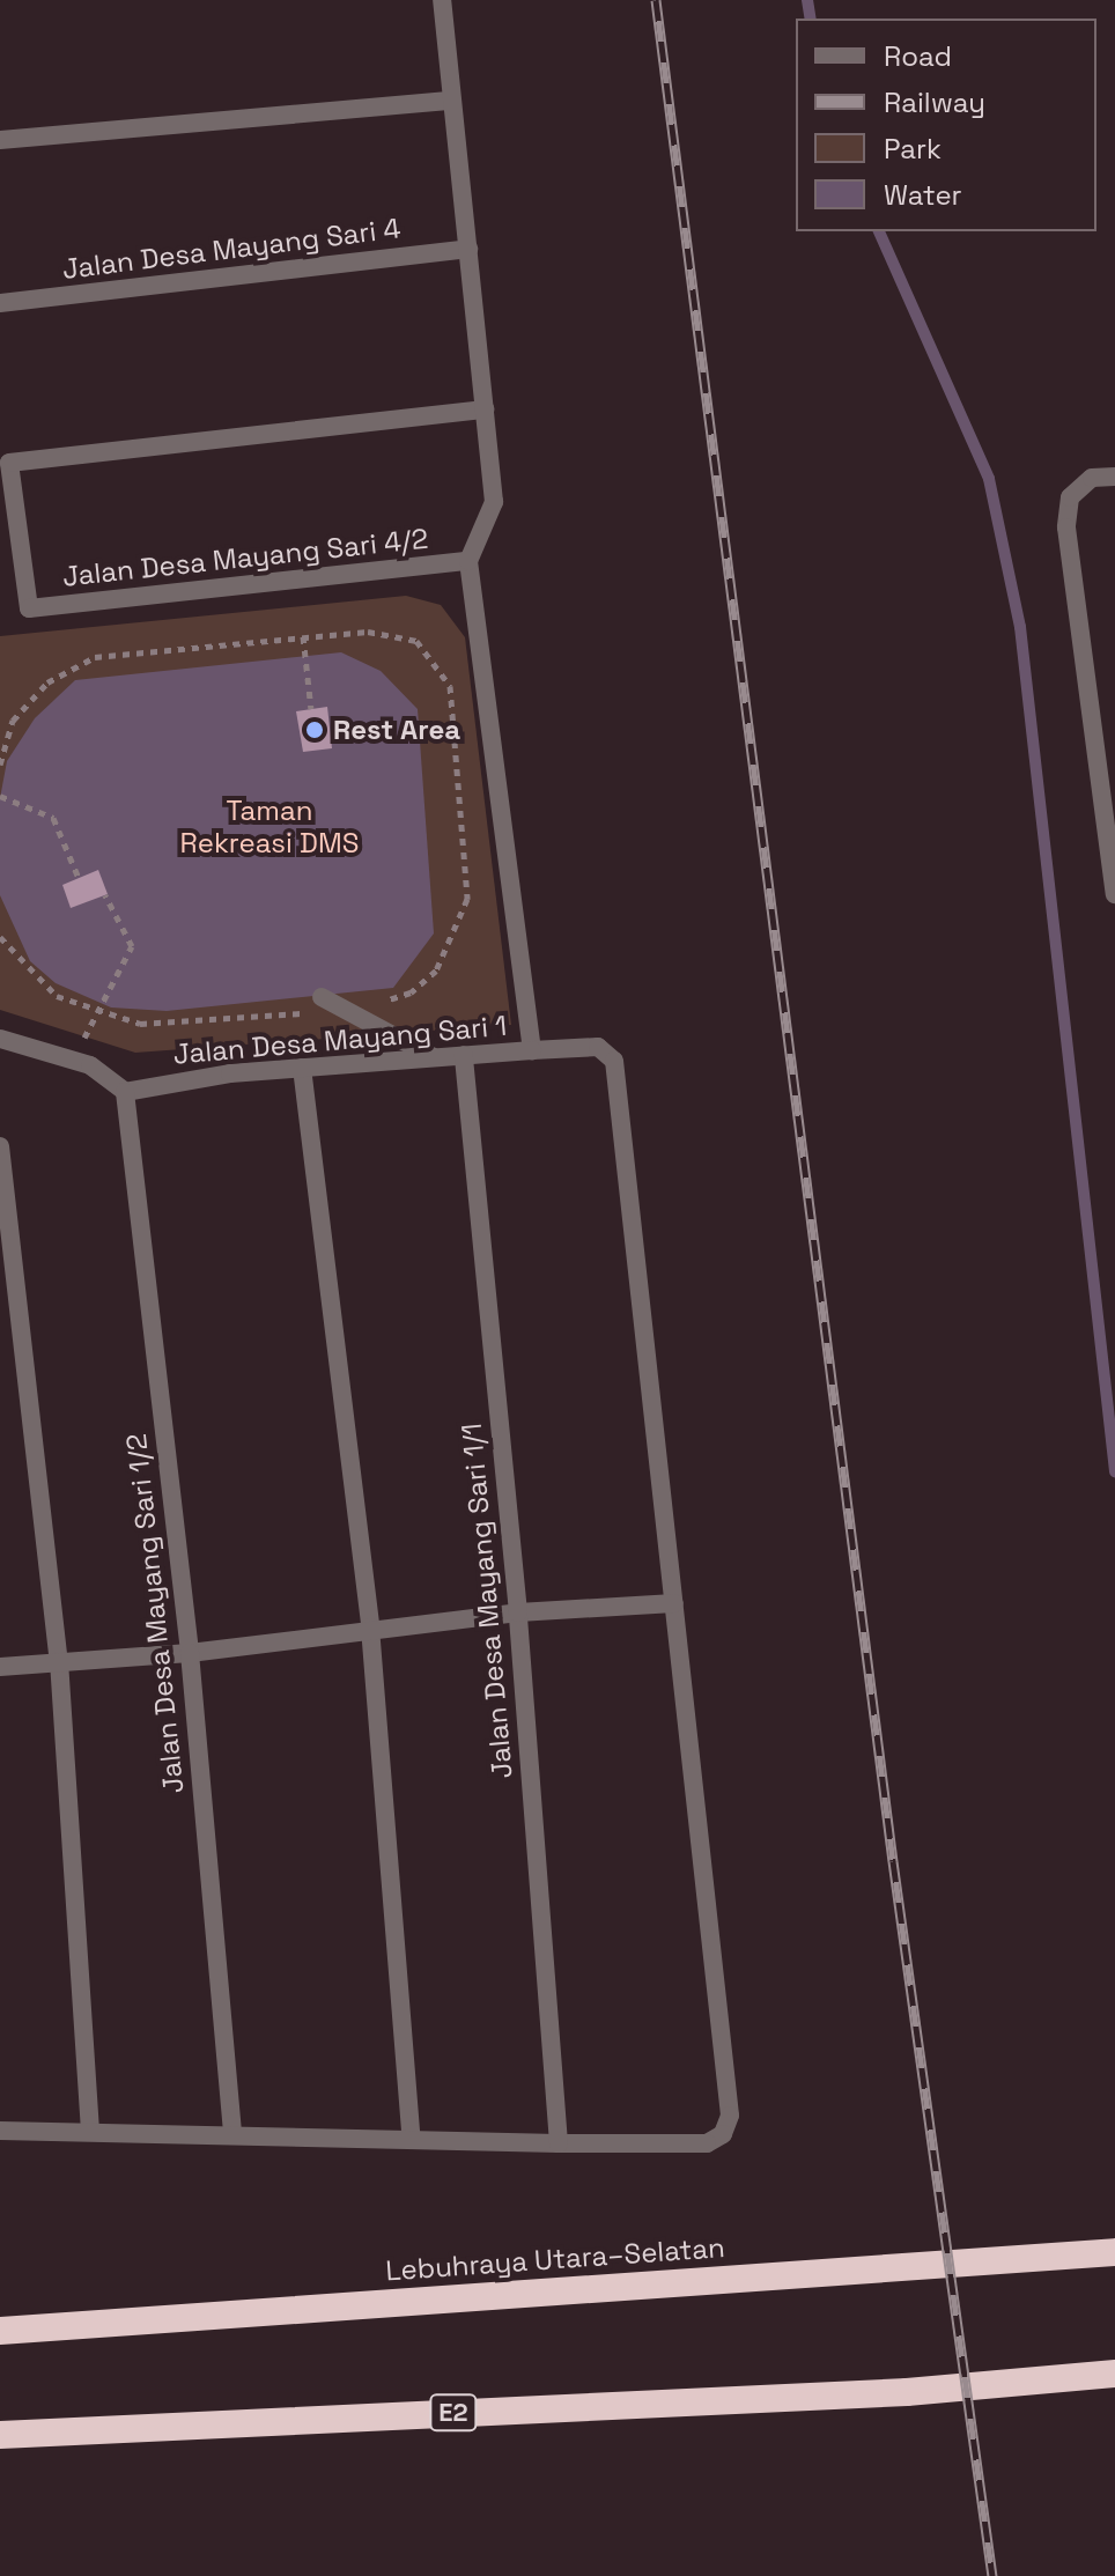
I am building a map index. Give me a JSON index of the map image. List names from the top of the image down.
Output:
{
  "streets": {
    "highway": ["Lebuhraya Utara–Selatan", "E2"],
    "street": [
      "Jalan Desa Mayang Sari 4",
      "Jalan Desa Mayang Sari 4/2",
      "Jalan Desa Mayang Sari 1",
      "Jalan Desa Mayang Sari 1/1",
      "Jalan Desa Mayang Sari 1/2"
    ]
  },
  "crossings": [
    ["Jalan Desa Mayang Sari 1", "Jalan Desa Mayang Sari 1/1"],
    ["Jalan Desa Mayang Sari 1", "Jalan Desa Mayang Sari 1/2"]
  ],
  "parks": ["Taman Rekreasi DMS"],
  "places": ["Rest Area"],
  "legend": [
    "Road",
    "Railway",
    "Park",
    "Water"
  ]
}
